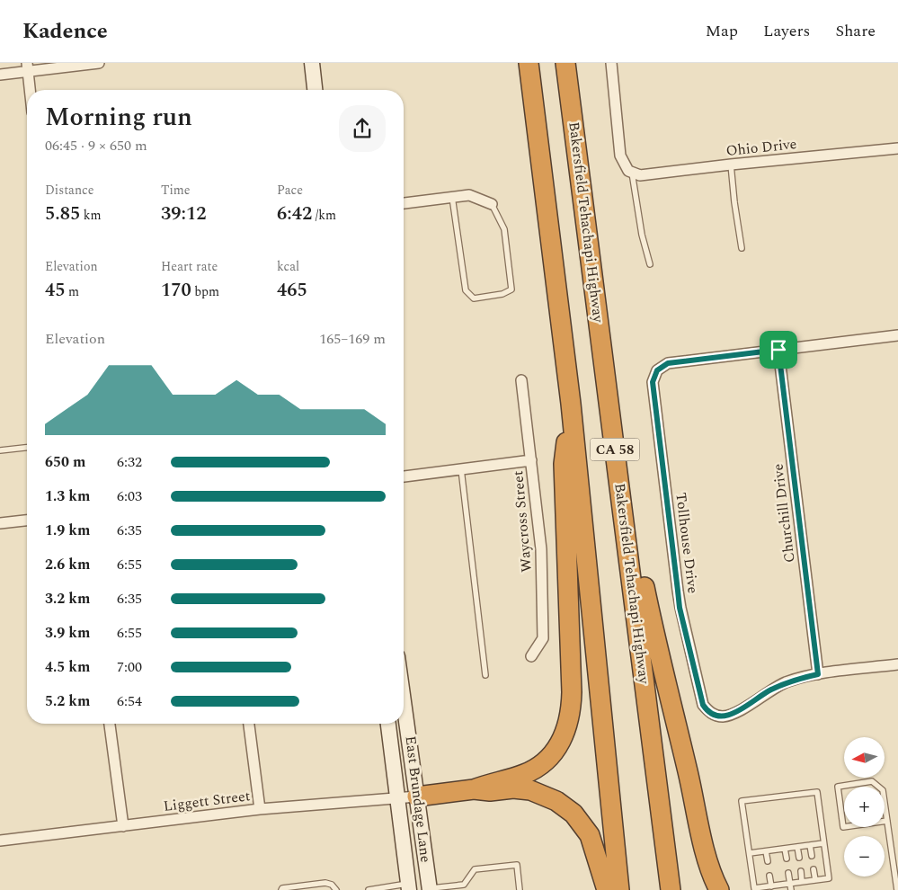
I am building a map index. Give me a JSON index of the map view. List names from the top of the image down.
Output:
{
  "streets": {
    "highway": ["Bakersfield Tehachapi Highway", "CA 58"],
    "main road": ["East Brundage Lane"],
    "street": [
      "Ohio Drive",
      "Churchill Drive",
      "Waycross Street",
      "Tollhouse Drive",
      "Liggett Street"
    ]
  },
  "crossings": [
    ["Churchill Drive", "Tollhouse Drive"],
    ["East Brundage Lane", "Liggett Street"]
  ],
  "north": "left",
  "page": {
    "header": "Kadence",
    "nav": ["Map", "Layers", "Share"],
    "heading": ["Morning run", "06:45 · 9 × 650 m"],
    "stats": [
      ["Distance", "5.85 km"],
      ["Time", "39:12"],
      ["Pace", "6:42 /km"],
      ["Elevation", "45 m"],
      ["Heart rate", "170 bpm"],
      ["kcal", "465"]
    ],
    "chart": ["Elevation", "165–169 m"],
    "list": [
      {
        "name": "650 m",
        "note": "6:32"
      },
      {
        "name": "1.3 km",
        "note": "6:03"
      },
      {
        "name": "1.9 km",
        "note": "6:35"
      },
      {
        "name": "2.6 km",
        "note": "6:55"
      },
      {
        "name": "3.2 km",
        "note": "6:35"
      },
      {
        "name": "3.9 km",
        "note": "6:55"
      },
      {
        "name": "4.5 km",
        "note": "7:00"
      },
      {
        "name": "5.2 km",
        "note": "6:54"
      }
    ],
    "map_buttons": ["+", "−"]
  }
}
